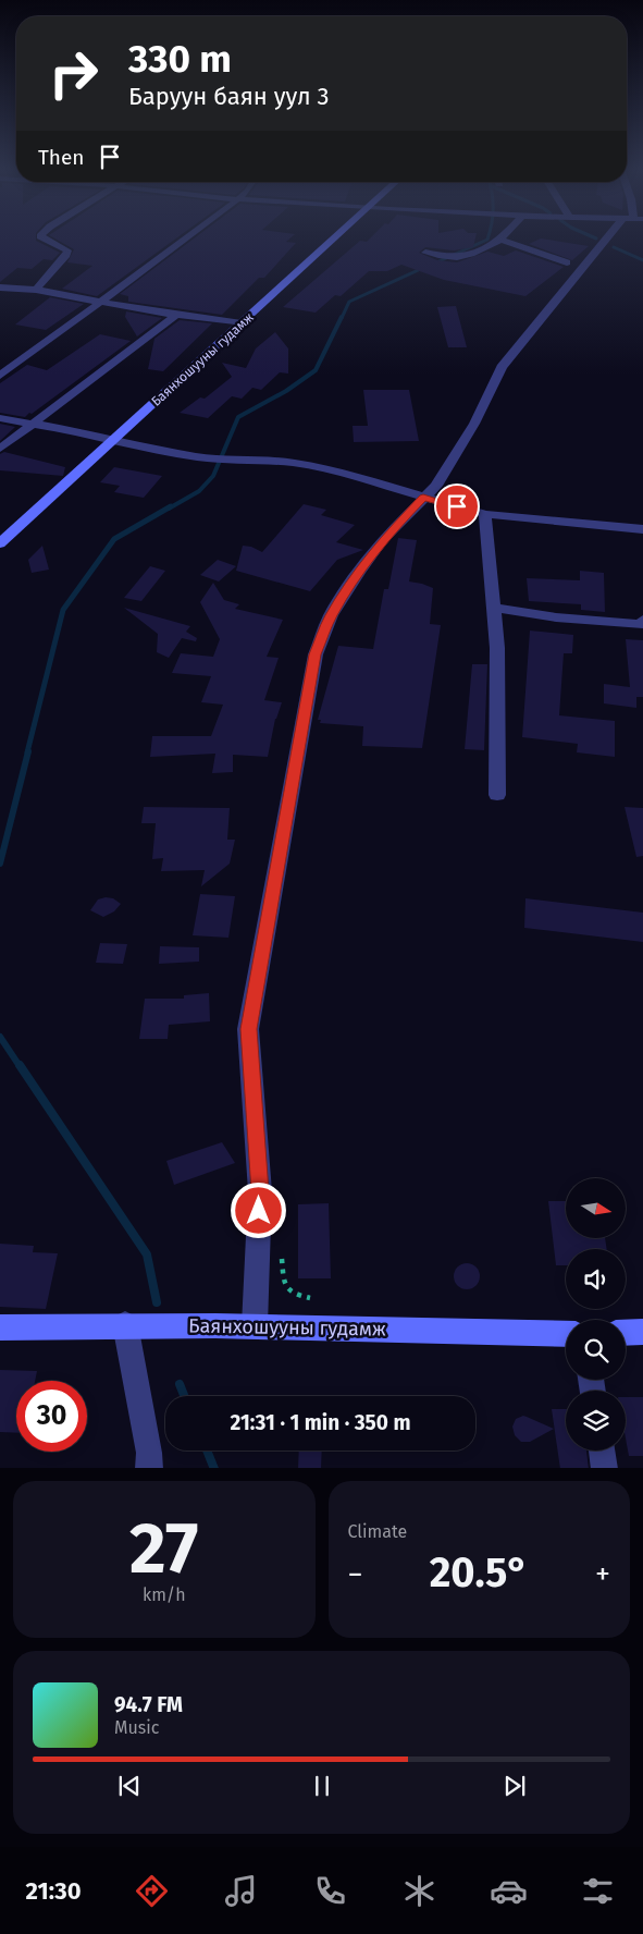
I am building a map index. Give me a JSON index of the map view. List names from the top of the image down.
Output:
{
  "streets": {
    "main road": ["Баянхошууны гудамж"]
  },
  "north": "right",
  "page": {
    "turn": ["330 m", "Баруун баян уул 3"],
    "then": "Then",
    "limit": "30",
    "trip": "21:31 · 1 min · 350 m",
    "tile": [
      ["27", "km/h"],
      "Climate"
    ],
    "heat": ["−", "20.5°", "+"],
    "song": ["94.7 FM", "Music"],
    "tabs": "21:30"
  }
}
